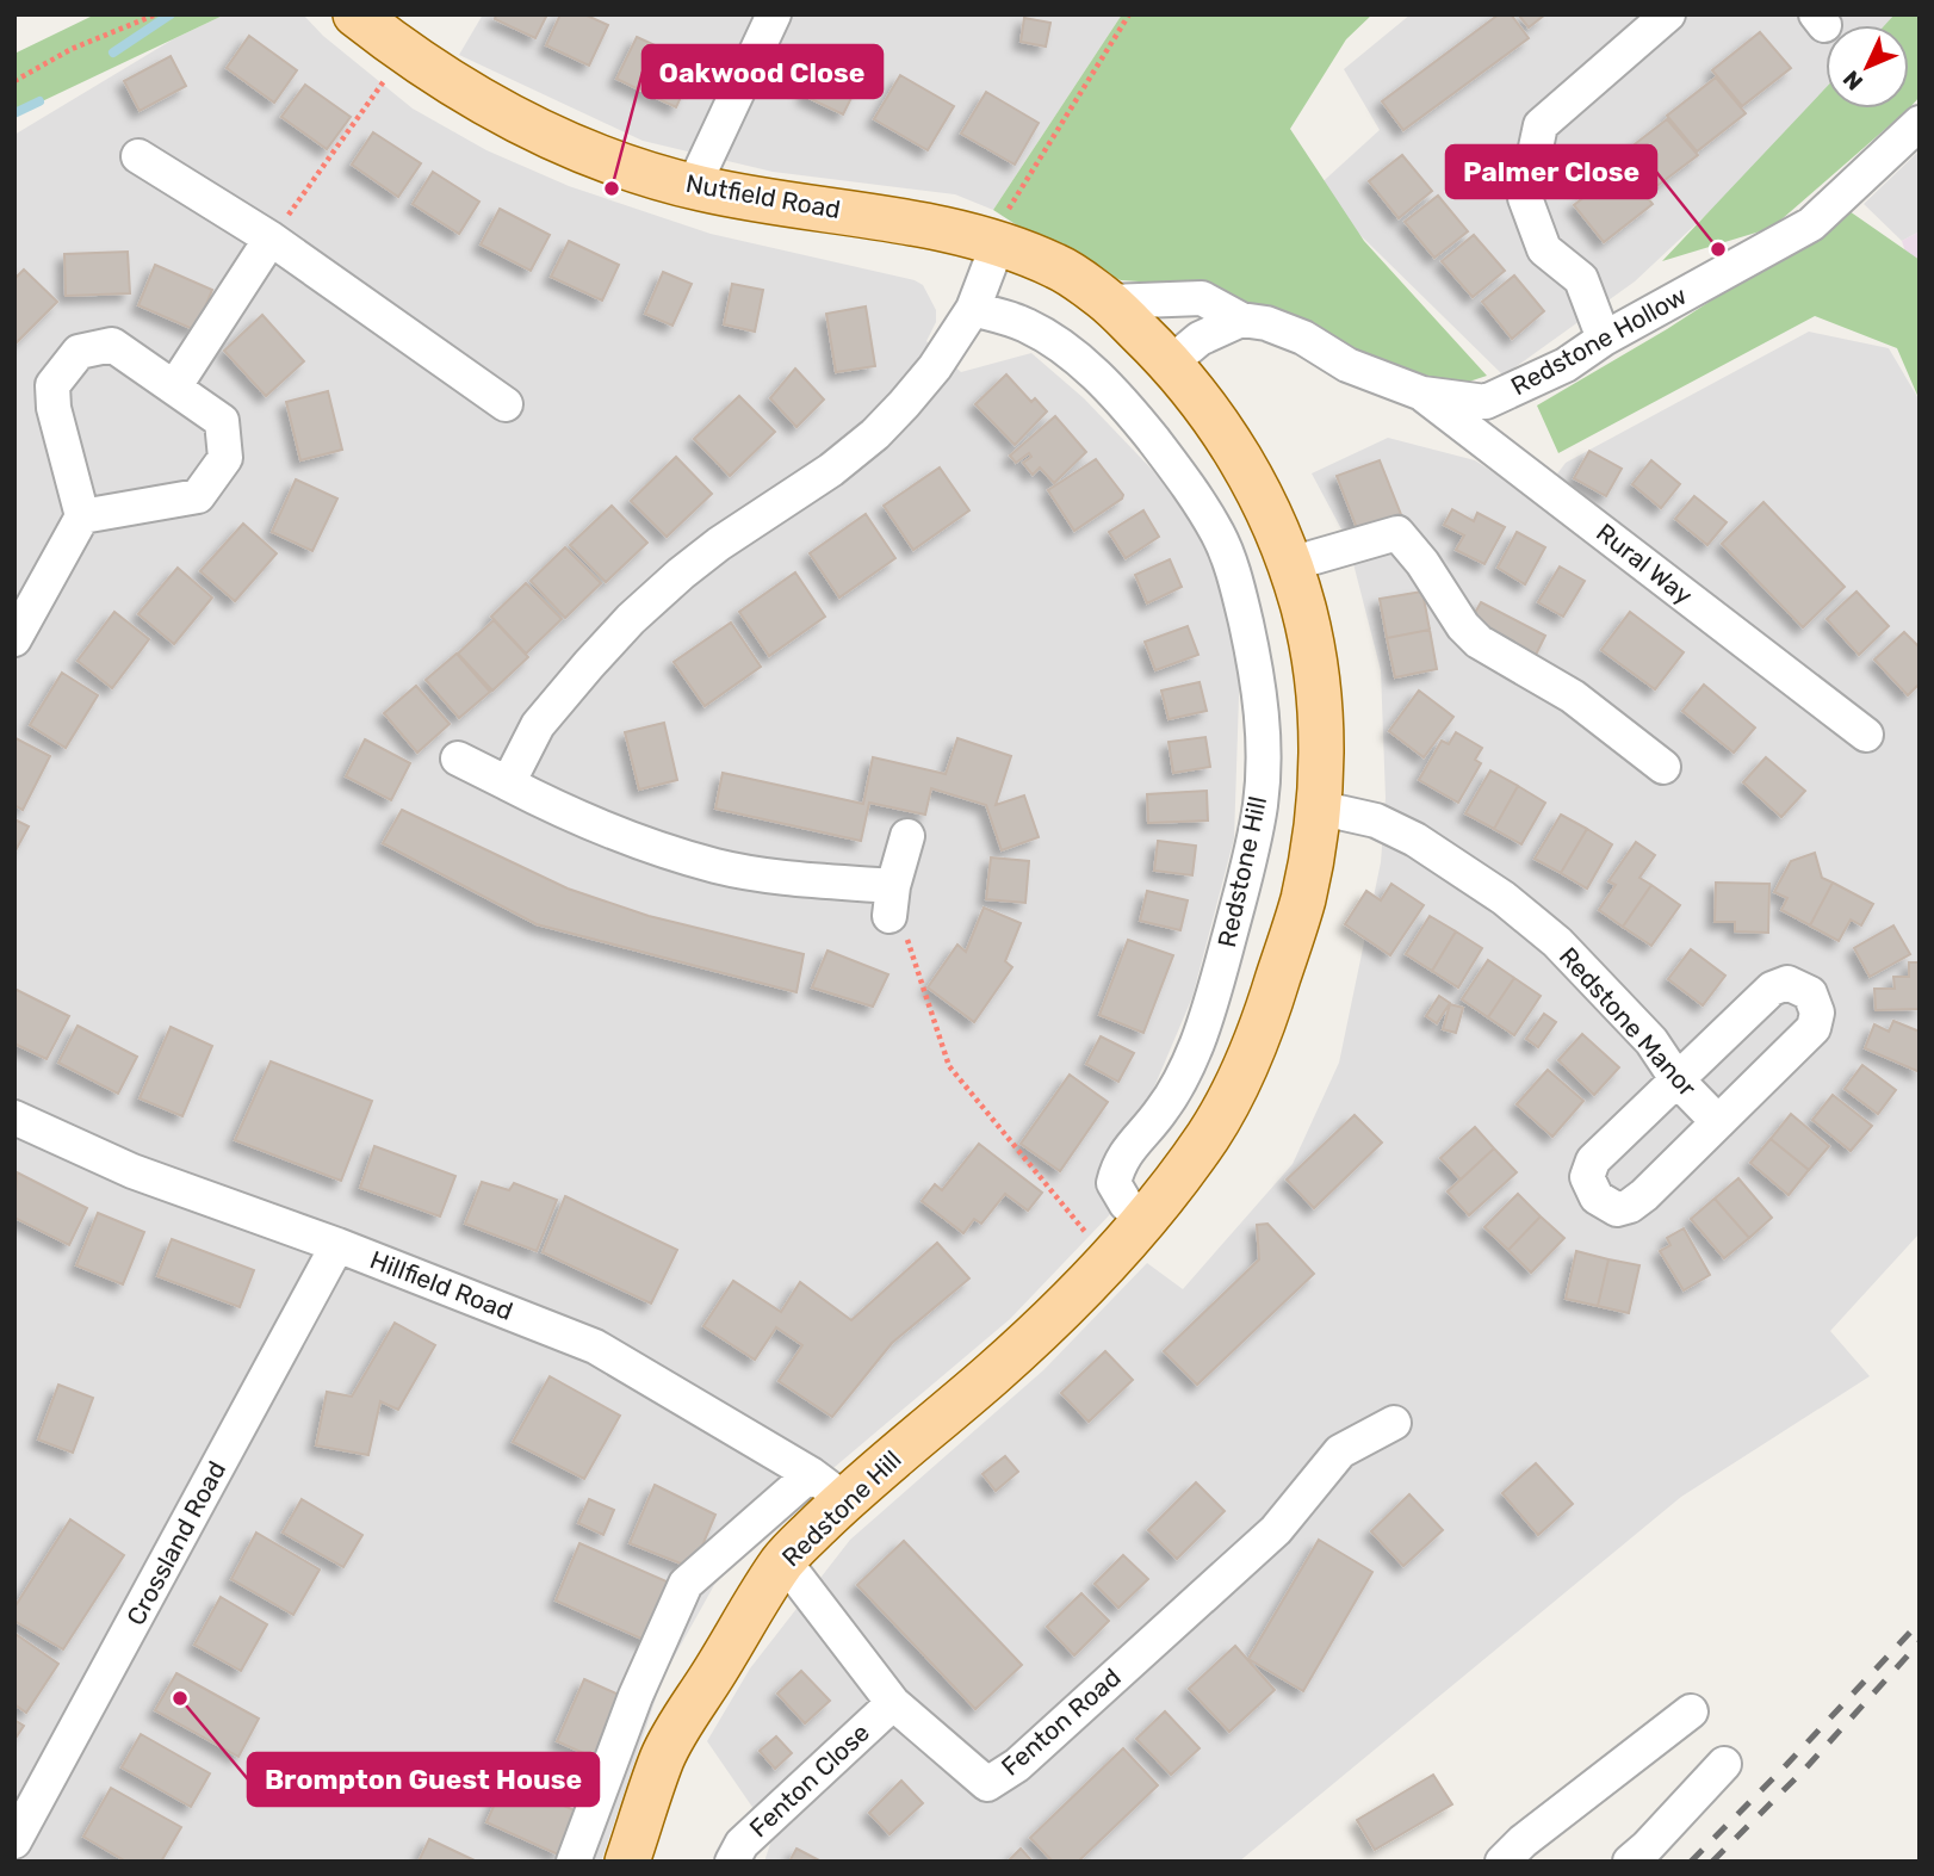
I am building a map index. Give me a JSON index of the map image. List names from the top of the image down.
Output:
{
  "streets": {
    "main road": ["Nutfield Road", "Redstone Hill"],
    "street": [
      "Redstone Hollow",
      "Rural Way",
      "Redstone Manor",
      "Hillfield Road",
      "Crossland Road",
      "Fenton Road",
      "Fenton Close"
    ]
  },
  "crossings": [
    ["Nutfield Road", "Redstone Hollow"],
    ["Nutfield Road", "Redstone Hill"],
    ["Redstone Hollow", "Rural Way"],
    ["Redstone Hill", "Redstone Manor"],
    ["Redstone Hill", "Hillfield Road"],
    ["Redstone Hill", "Fenton Road"],
    ["Hillfield Road", "Crossland Road"],
    ["Fenton Road", "Fenton Close"]
  ],
  "places": ["Oakwood Close", "Palmer Close", "Brompton Guest House"],
  "north": "bottom left"
}
